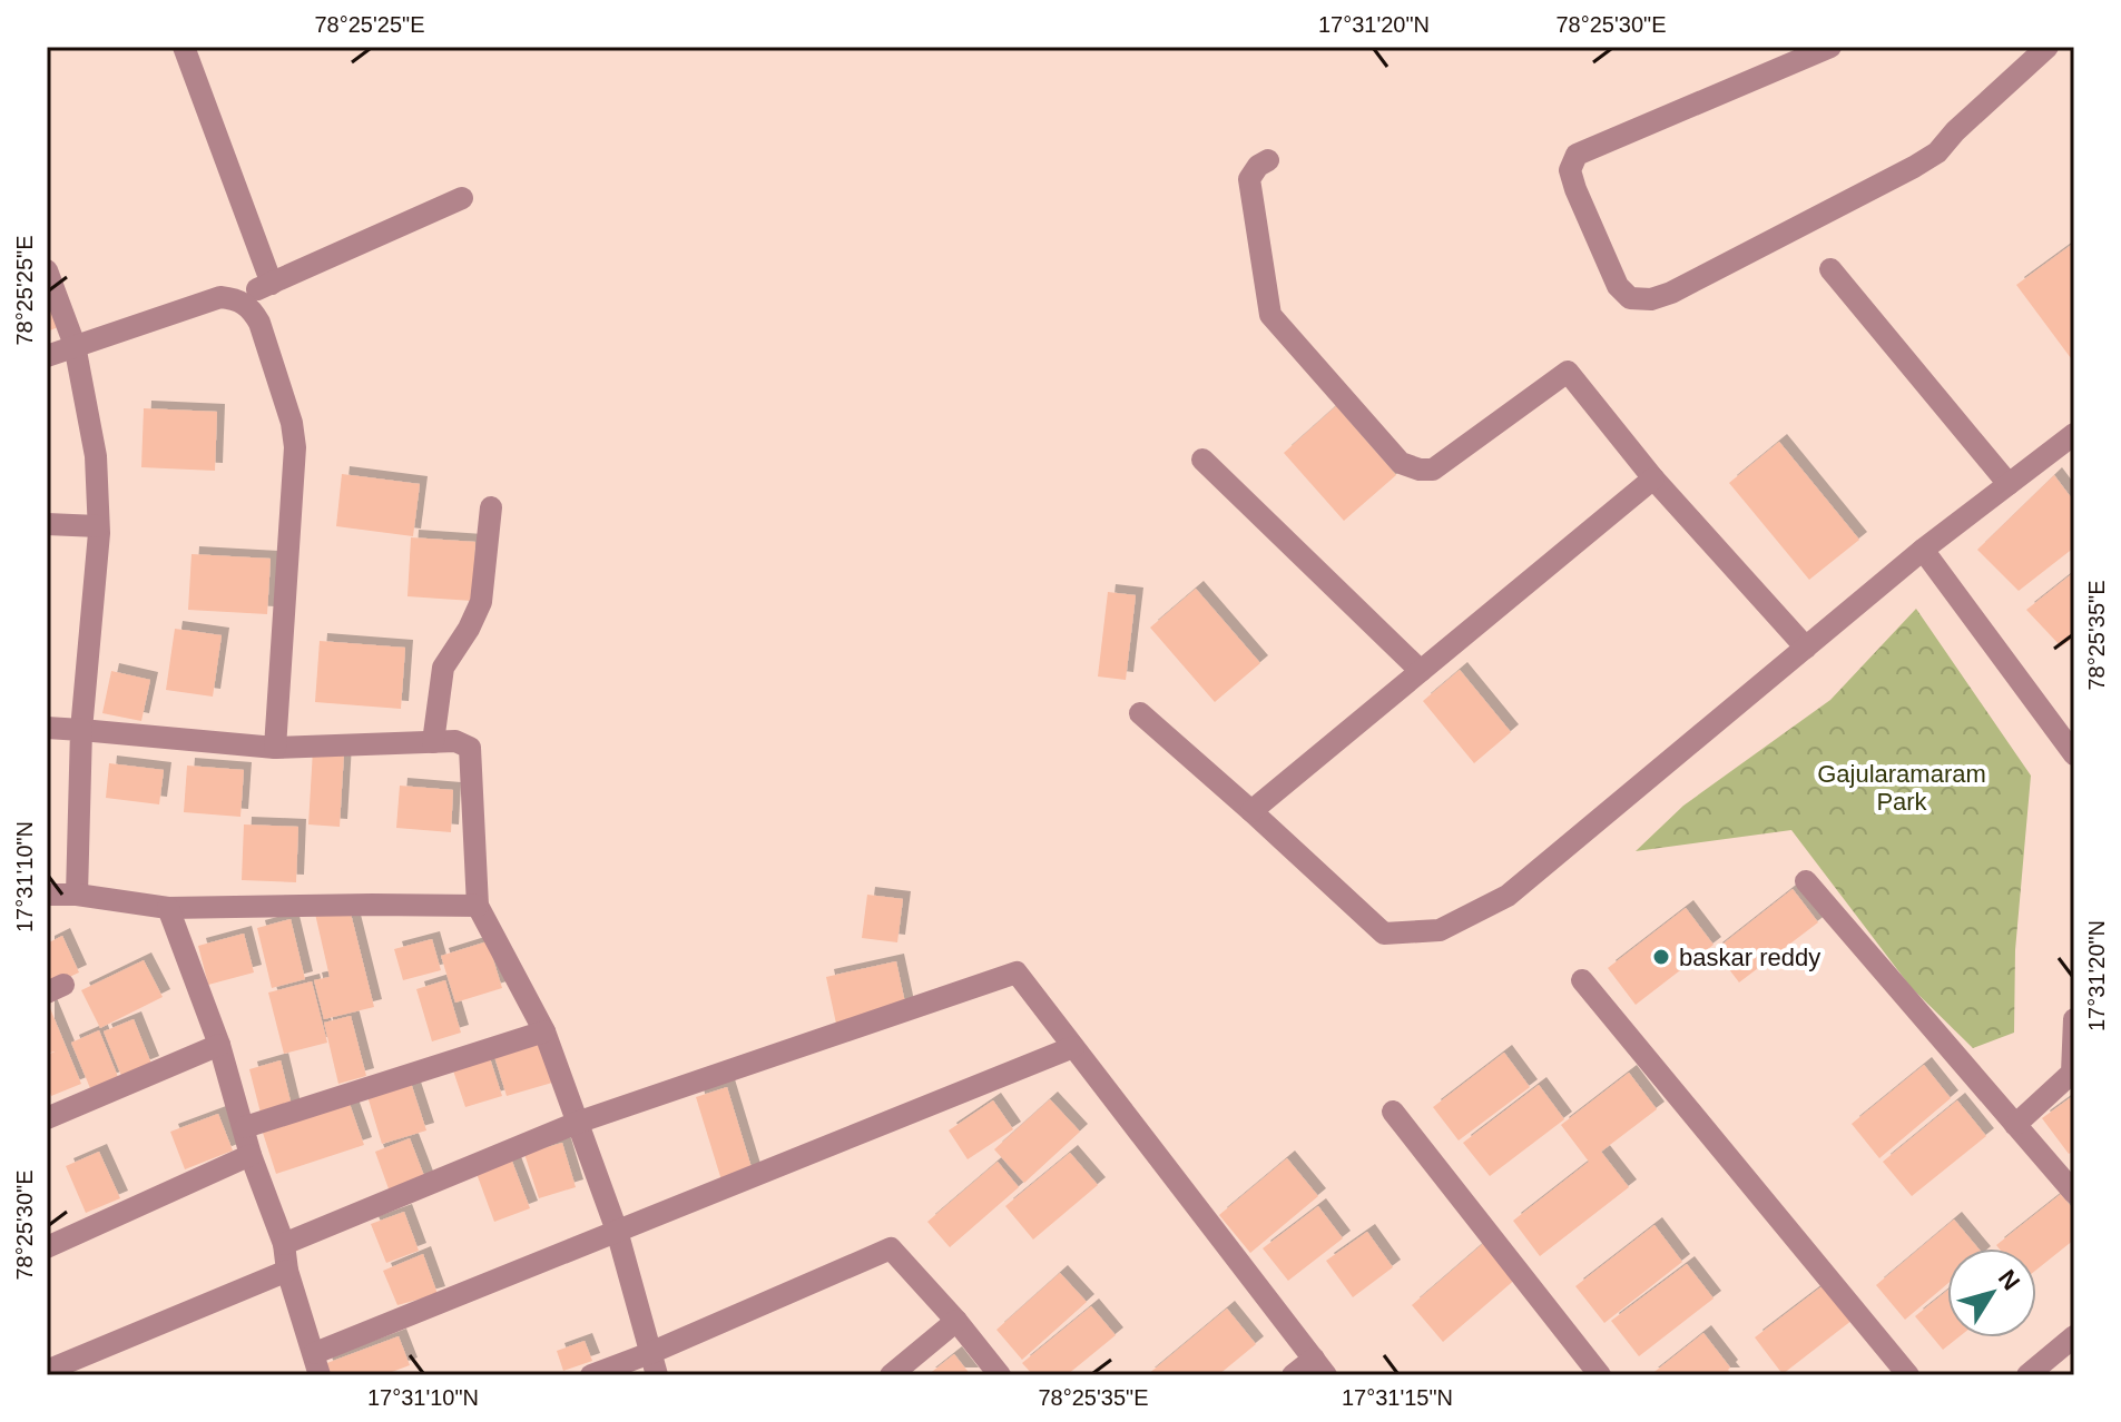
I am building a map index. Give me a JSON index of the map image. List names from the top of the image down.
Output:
{
  "parks": ["Gajularamaram Park"],
  "places": ["baskar reddy"],
  "north": "top right",
  "coordinates": [
    "78°25'25\"E",
    "17°31'20\"N",
    "78°25'30\"E",
    "78°25'35\"E",
    "17°31'10\"N",
    "17°31'15\"N"
  ]
}
